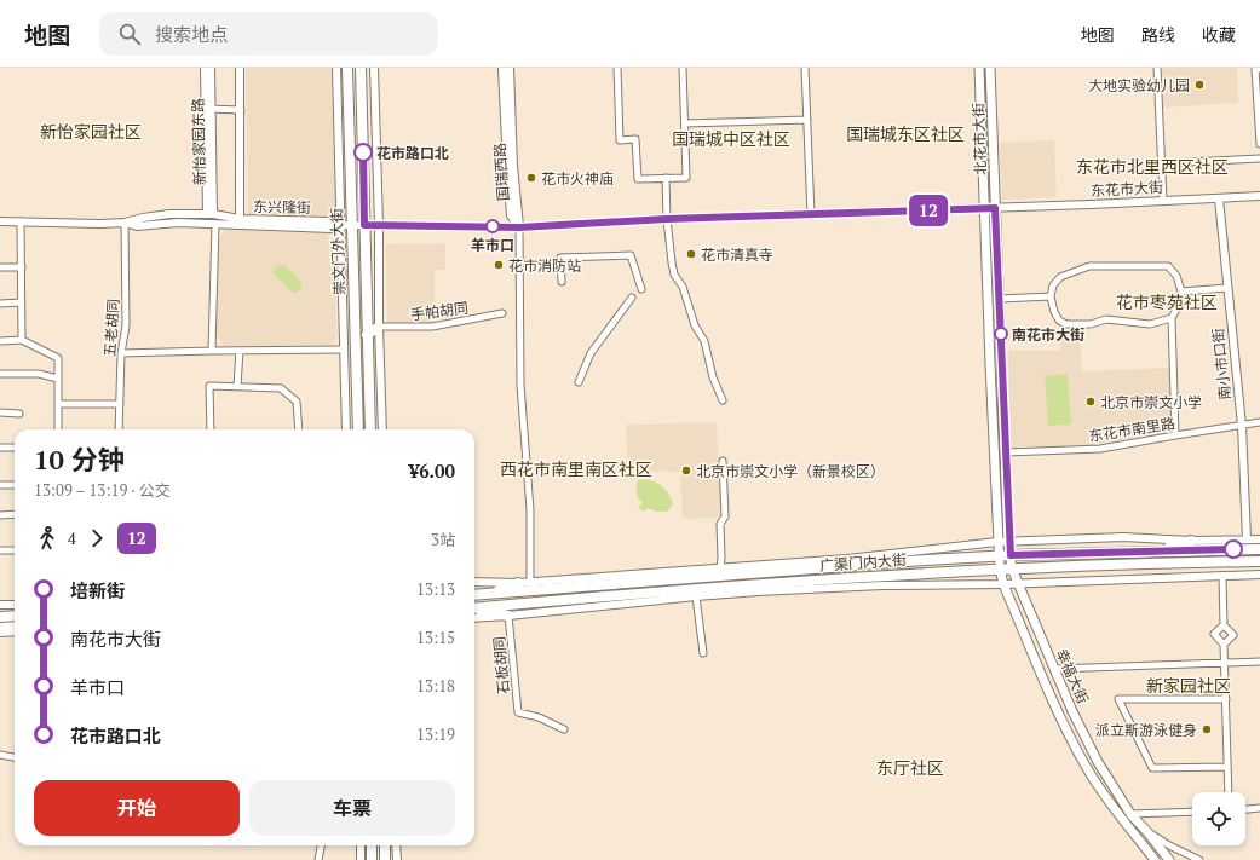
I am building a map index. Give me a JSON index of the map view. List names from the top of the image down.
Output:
{
  "streets": {
    "main road": [
      "北花市大街",
      "崇文门外大街",
      "广渠门内大街",
      "幸福大街"
    ],
    "street": [
      "新怡家园东路",
      "国瑞西路",
      "东花市大街",
      "东兴隆街",
      "手帕胡同",
      "五老胡同",
      "南小市口街",
      "东花市南里路",
      "石板胡同"
    ]
  },
  "crossings": [
    ["北花市大街", "东花市大街"],
    ["新怡家园东路", "东兴隆街"],
    ["国瑞西路", "东花市大街"],
    ["东花市大街", "东兴隆街"],
    ["东花市大街", "崇文门外大街"],
    ["东花市大街", "南小市口街"],
    ["东兴隆街", "崇文门外大街"],
    ["东兴隆街", "五老胡同"],
    ["南小市口街", "东花市南里路"],
    ["南小市口街", "广渠门内大街"],
    ["广渠门内大街", "石板胡同"],
    ["广渠门内大街", "幸福大街"]
  ],
  "districts": [
    "新怡家园社区",
    "国瑞城东区社区",
    "国瑞城中区社区",
    "东花市北里西区社区",
    "花市枣苑社区",
    "西花市南里南区社区",
    "新家园社区",
    "东厅社区"
  ],
  "places": [
    "大地实验幼儿园",
    "花市路口北",
    "花市火神庙",
    "羊市口",
    "花市清真寺",
    "花市消防站",
    "南花市大街",
    "北京市崇文小学",
    "北京市崇文小学（新景校区）",
    "派立斯游泳健身"
  ],
  "lines": ["bus line 12"],
  "page": {
    "header": "地图",
    "search": "搜索地点",
    "nav": ["地图", "路线", "收藏"],
    "on_map": "12",
    "heading": ["10 分钟", "13:09 – 13:19 · 公交", "¥6.00"],
    "legs": ["4", "12", "3站"],
    "list": [
      {
        "name": "培新街",
        "value": "13:13"
      },
      {
        "name": "南花市大街",
        "value": "13:15"
      },
      {
        "name": "羊市口",
        "value": "13:18"
      },
      {
        "name": "花市路口北",
        "value": "13:19"
      }
    ],
    "buttons": ["开始", "车票"]
  }
}
